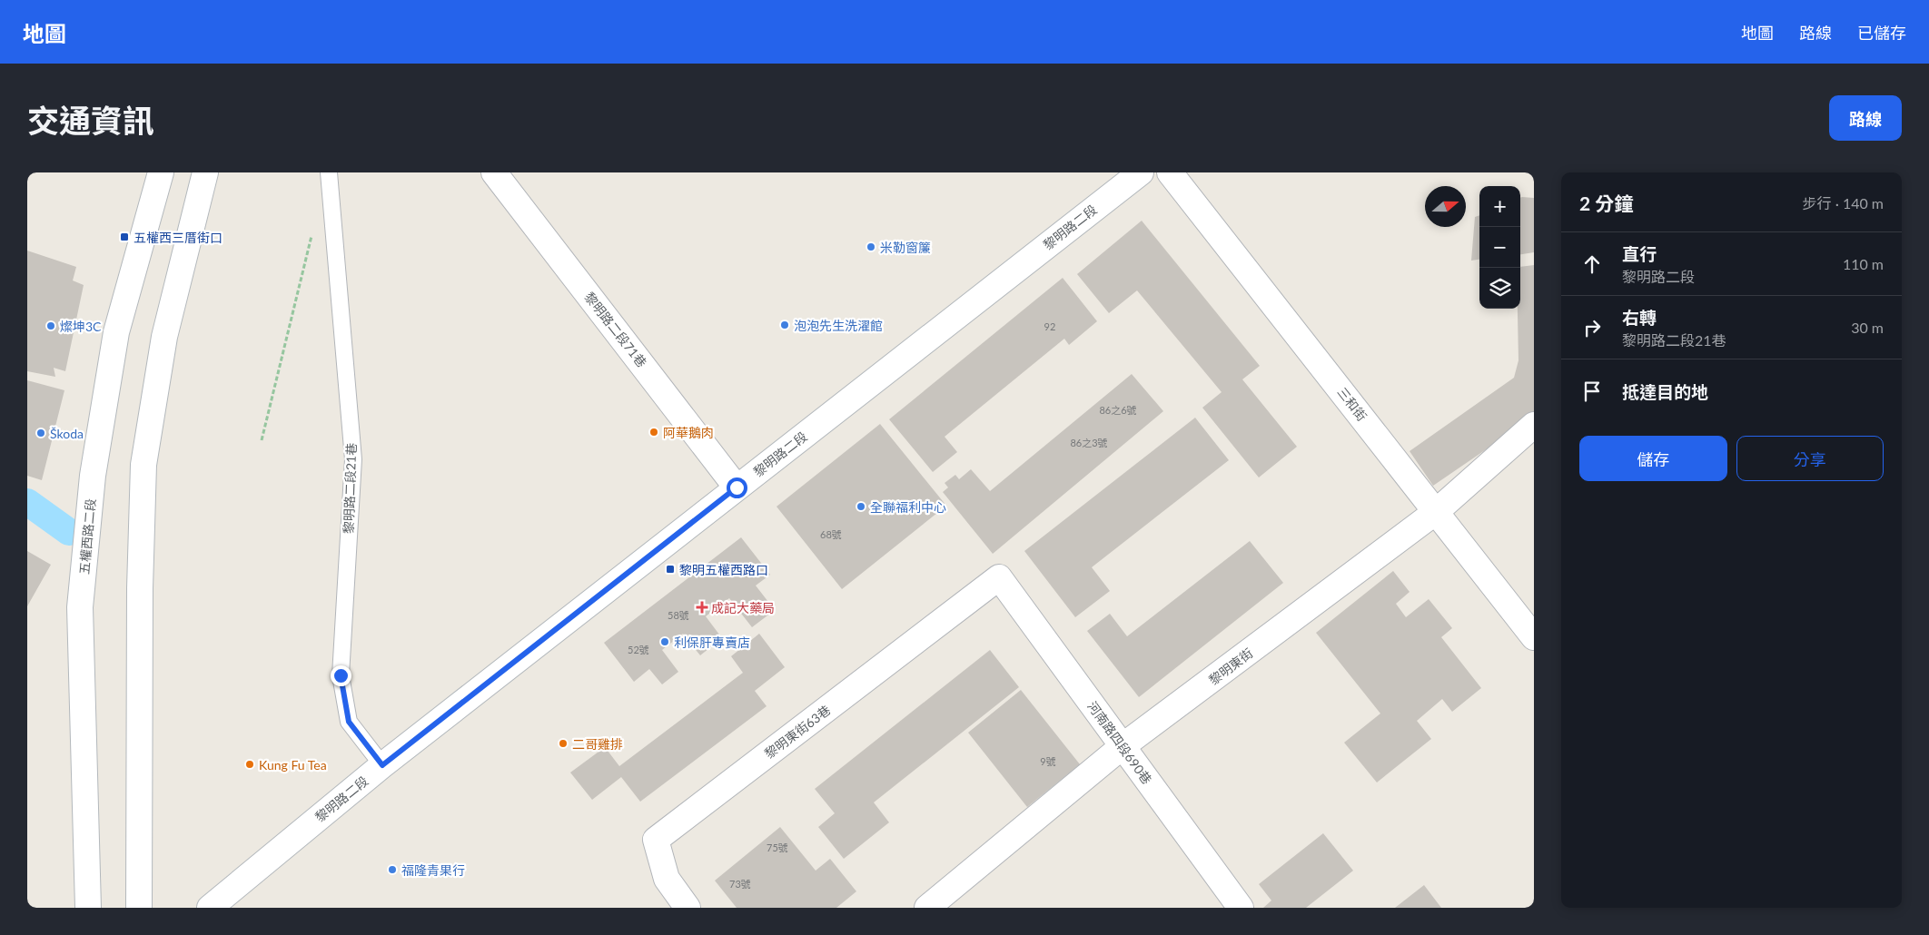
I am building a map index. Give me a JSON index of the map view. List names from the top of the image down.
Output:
{
  "streets": {
    "street": [
      "黎明路二段",
      "黎明路二段71巷",
      "三和街",
      "五權西路二段",
      "黎明東街",
      "黎明東街63巷",
      "河南路四段690巷"
    ],
    "lane": ["黎明路二段21巷"]
  },
  "crossings": [
    ["黎明路二段", "黎明路二段71巷"],
    ["黎明路二段", "黎明路二段21巷"],
    ["三和街", "黎明東街"],
    ["黎明東街", "河南路四段690巷"],
    ["黎明東街63巷", "河南路四段690巷"]
  ],
  "places": {
    "transit": ["五權西三厝街口", "黎明五權西路口"],
    "other": [
      "米勒窗簾",
      "泡泡先生洗濯館",
      "燦坤3C",
      "阿華鵝肉",
      "Škoda",
      "全聯福利中心",
      "利保肝專賣店",
      "二哥雞排",
      "Kung Fu Tea",
      "福隆青果行"
    ],
    "health": ["成記大藥局"]
  },
  "house_numbers": [
    "92",
    "86之6號",
    "86之3號",
    "68號",
    "58號",
    "52號",
    "9號",
    "75號",
    "73號"
  ],
  "north": "right",
  "page": {
    "header": "地圖",
    "nav": ["地圖", "路線", "已儲存"],
    "title": "交通資訊",
    "buttons": [
      "路線",
      ["儲存", "分享"]
    ],
    "heading": ["2 分鐘", "步行 · 140 m"],
    "map_buttons": ["+", "−"],
    "list": [
      ["直行", "黎明路二段", "110 m"],
      ["右轉", "黎明路二段21巷", "30 m"],
      "抵達目的地"
    ]
  }
}
